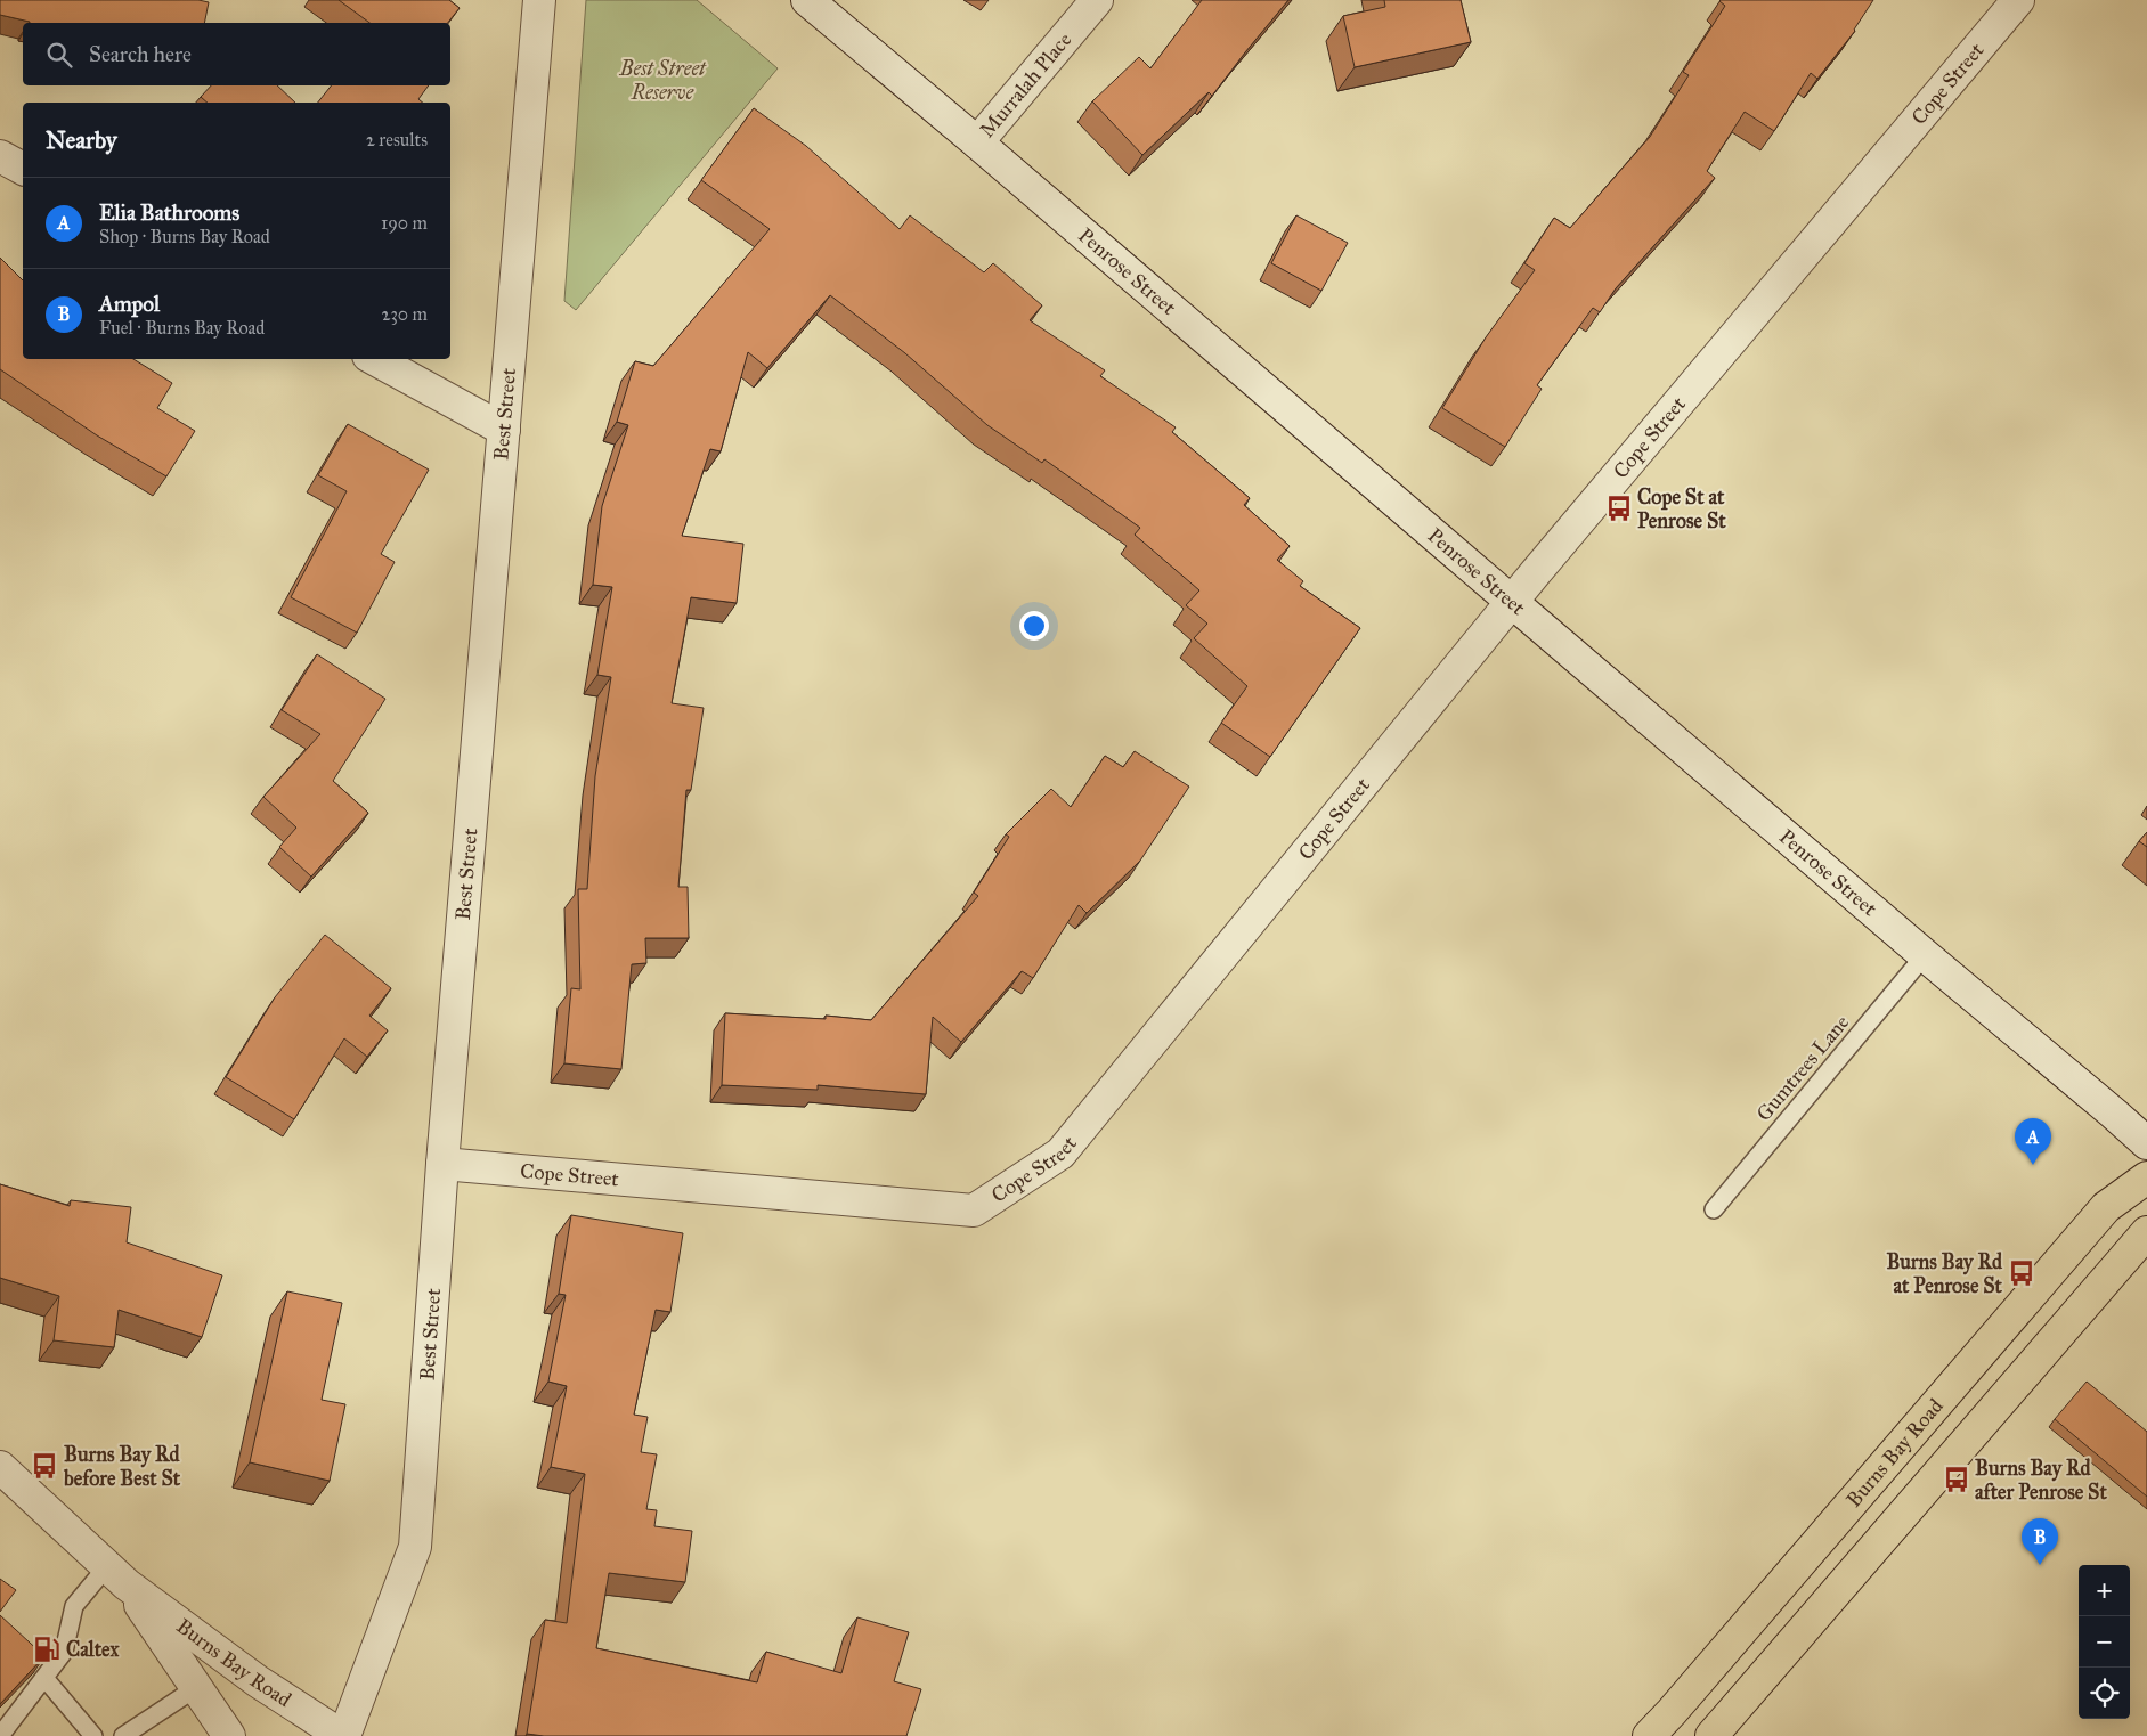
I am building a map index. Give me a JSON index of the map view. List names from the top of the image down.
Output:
{
  "streets": {
    "main road": ["Burns Bay Road"],
    "street": [
      "Murralah Place",
      "Cope Street",
      "Penrose Street",
      "Best Street"
    ],
    "lane": ["Gumtrees Lane"]
  },
  "crossings": [
    ["Murralah Place", "Penrose Street"],
    ["Cope Street", "Penrose Street"],
    ["Cope Street", "Best Street"],
    ["Penrose Street", "Gumtrees Lane"],
    ["Best Street", "Burns Bay Road"]
  ],
  "parks": ["Best Street Reserve"],
  "places": {
    "bus stop": [
      "Cope St at Penrose St",
      "Burns Bay Rd at Penrose St",
      "Burns Bay Rd before Best St",
      "Burns Bay Rd after Penrose St"
    ],
    "fuel station": ["Caltex"]
  },
  "page": {
    "search": "Search here",
    "heading": ["Nearby", "2 results"],
    "list": [
      {
        "mark": "A",
        "name": "Elia Bathrooms",
        "note": "Shop · Burns Bay Road",
        "value": "190 m"
      },
      {
        "mark": "B",
        "name": "Ampol",
        "note": "Fuel · Burns Bay Road",
        "value": "230 m"
      }
    ],
    "pins": ["A", "B"],
    "map_buttons": ["+", "−"]
  }
}
